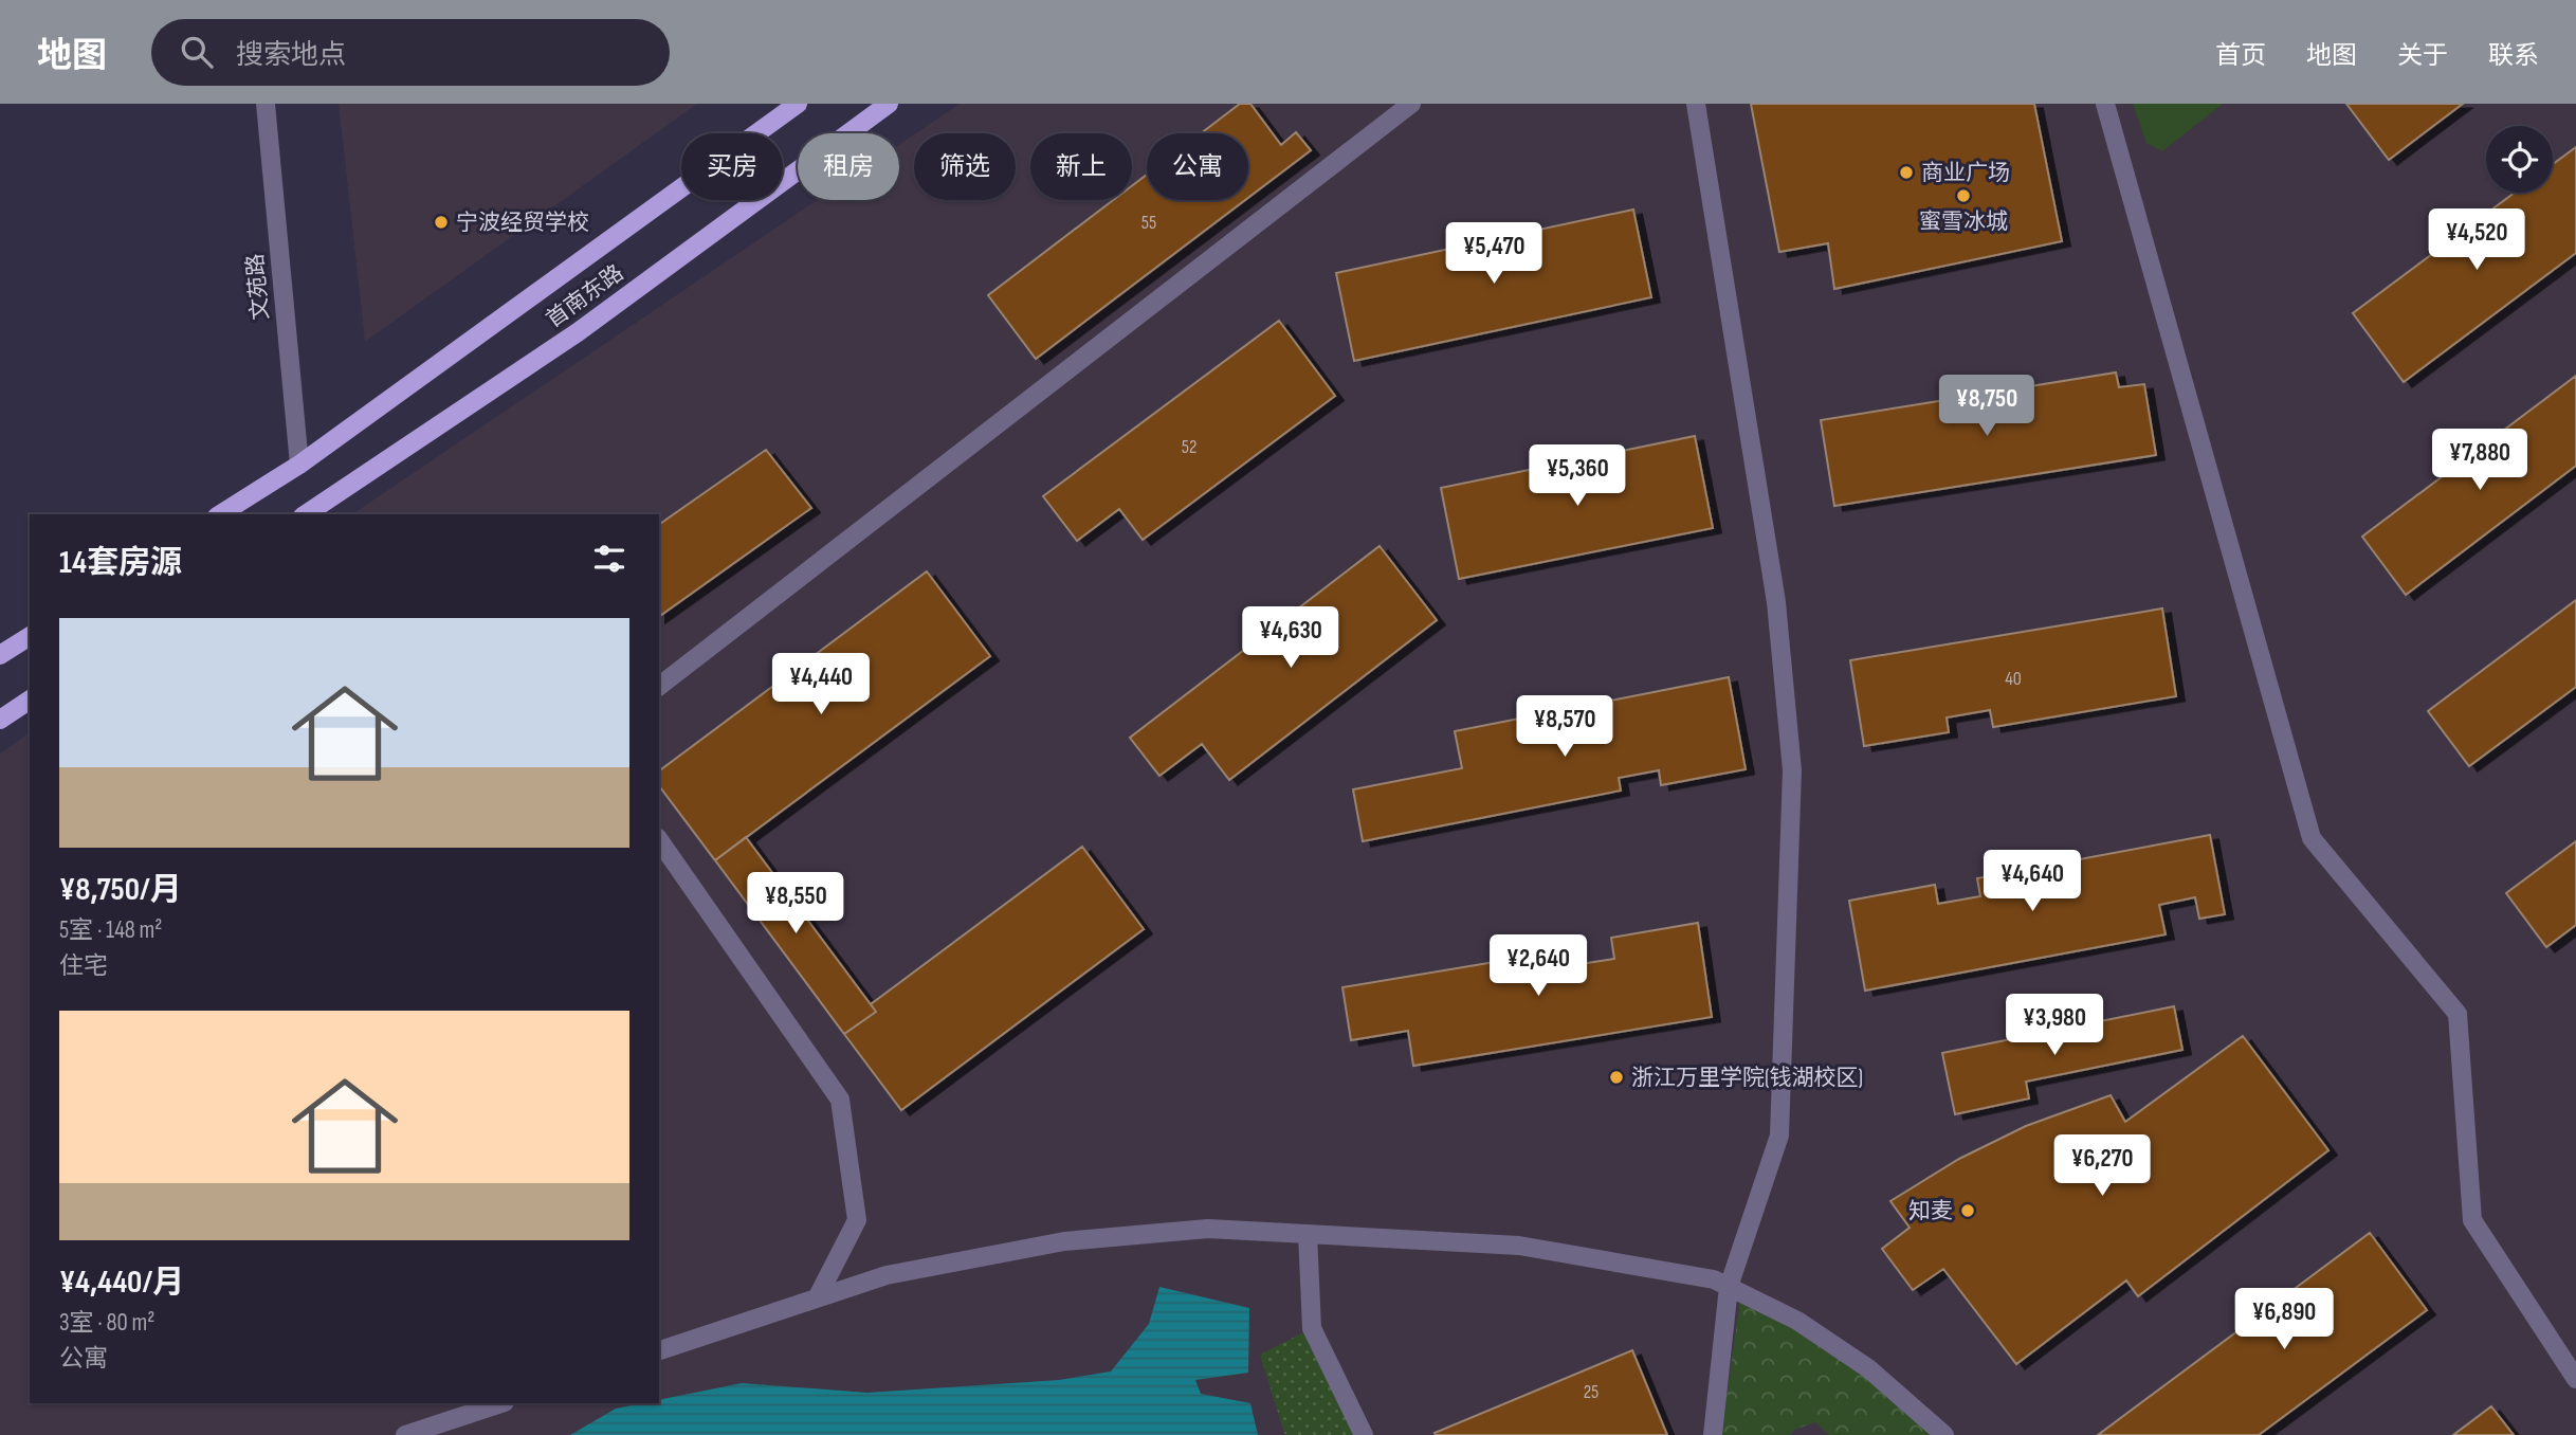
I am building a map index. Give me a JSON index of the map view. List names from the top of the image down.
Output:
{
  "streets": {
    "main road": ["首南东路"],
    "street": ["文苑路"]
  },
  "crossings": [
    ["文苑路", "首南东路"]
  ],
  "places": [
    "商业广场",
    "蜜雪冰城",
    "宁波经贸学校",
    "浙江万里学院(钱湖校区)",
    "知麦"
  ],
  "house_numbers": [
    "55",
    "52",
    "40",
    "25"
  ],
  "page": {
    "header": "地图",
    "search": "搜索地点",
    "nav": [
      "首页",
      "地图",
      "关于",
      "联系"
    ],
    "chip": [
      "买房",
      "租房",
      "筛选",
      "新上",
      "公寓"
    ],
    "price": [
      "¥4,520",
      "¥5,470",
      "¥8,750",
      "¥7,880",
      "¥5,360",
      "¥4,630",
      "¥4,440",
      "¥8,570",
      "¥4,640",
      "¥8,550",
      "¥2,640",
      "¥3,980",
      "¥6,270",
      "¥6,890"
    ],
    "heading": "14套房源",
    "list": [
      {
        "name": "¥8,750/月",
        "note": "5室 · 148 m² · 住宅"
      },
      {
        "name": "¥4,440/月",
        "note": "3室 · 80 m² · 公寓"
      }
    ]
  }
}
